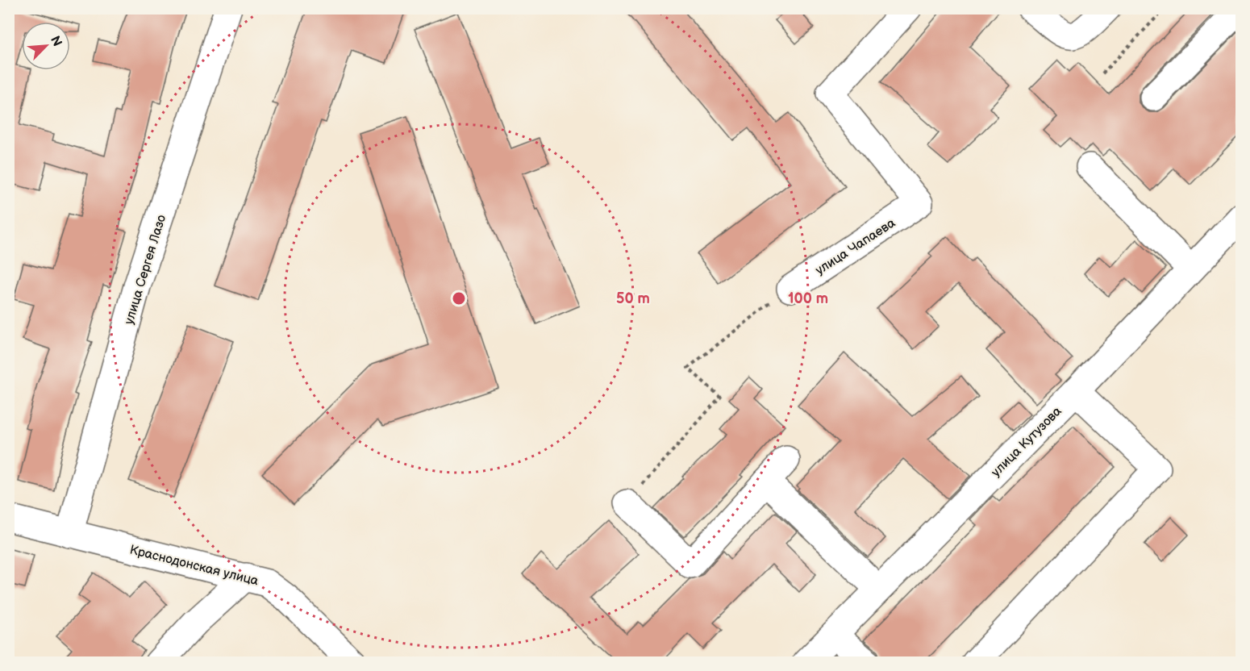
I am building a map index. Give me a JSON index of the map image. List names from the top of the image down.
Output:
{
  "streets": {
    "street": [
      "улица Чапаева",
      "улица Сергея Лазо",
      "улица Кутузова",
      "Краснодонская улица"
    ]
  },
  "crossings": [
    ["улица Сергея Лазо", "Краснодонская улица"]
  ],
  "north": "top right",
  "rings": ["50 m", "100 m"]
}
